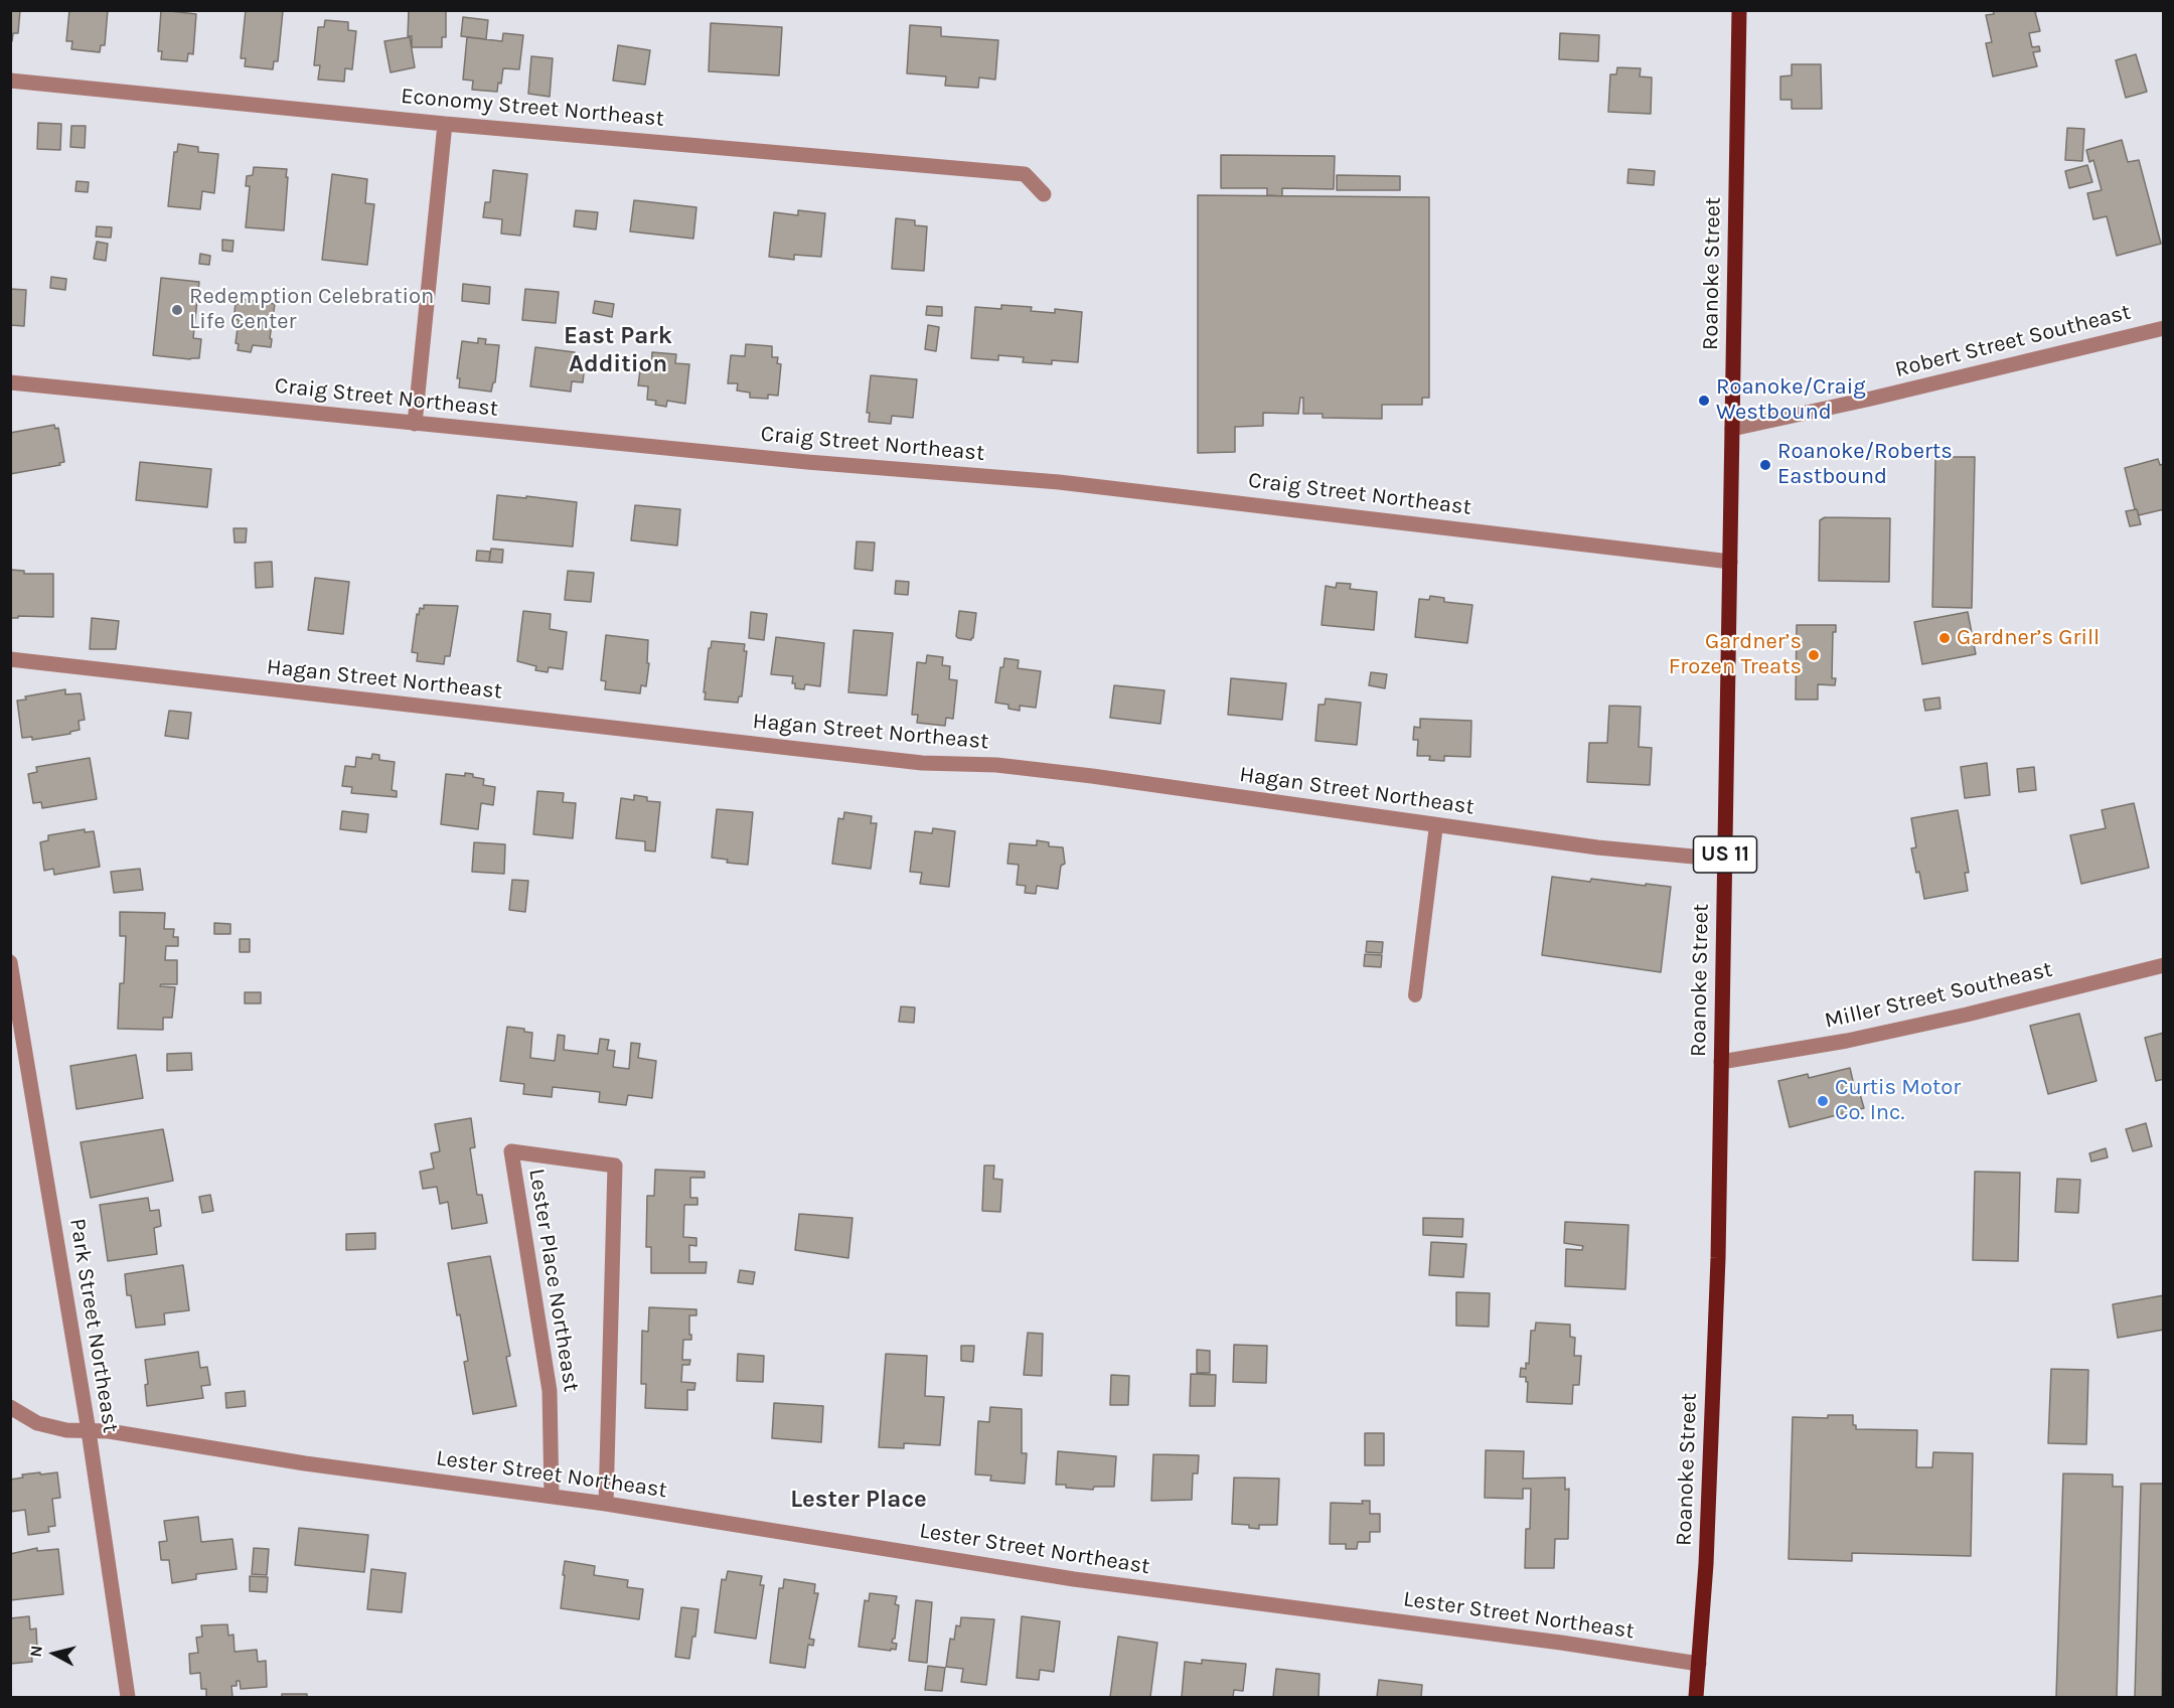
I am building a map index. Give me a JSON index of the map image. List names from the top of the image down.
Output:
{
  "streets": {
    "main road": ["Roanoke Street", "US 11"],
    "street": [
      "Economy Street Northeast",
      "Robert Street Southeast",
      "Craig Street Northeast",
      "Hagan Street Northeast",
      "Miller Street Southeast",
      "Lester Place Northeast",
      "Park Street Northeast",
      "Lester Street Northeast"
    ]
  },
  "crossings": [
    ["Roanoke Street", "Robert Street Southeast"],
    ["Roanoke Street", "Craig Street Northeast"],
    ["Roanoke Street", "Hagan Street Northeast"],
    ["Roanoke Street", "Miller Street Southeast"],
    ["Roanoke Street", "Lester Street Northeast"],
    ["Lester Place Northeast", "Lester Street Northeast"],
    ["Park Street Northeast", "Lester Street Northeast"]
  ],
  "districts": ["East Park Addition", "Lester Place"],
  "places": [
    "Redemption Celebration Life Center",
    "Roanoke/Craig Westbound",
    "Roanoke/Roberts Eastbound",
    "Gardner’s Grill",
    "Gardner’s Frozen Treats",
    "Curtis Motor Co. Inc."
  ],
  "north": "left"
}
